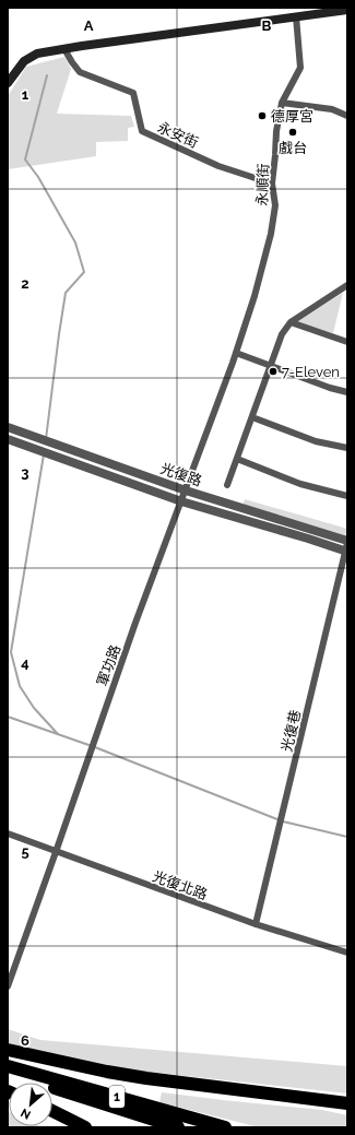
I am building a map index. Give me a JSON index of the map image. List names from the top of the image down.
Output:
{
  "streets": {
    "highway": ["1"],
    "street": [
      "永安街",
      "永順街",
      "光復路",
      "軍功路",
      "光復巷",
      "光復北路"
    ]
  },
  "crossings": [
    ["永安街", "永順街"],
    ["永順街", "軍功路"],
    ["光復路", "軍功路"],
    ["光復路", "光復巷"],
    ["軍功路", "光復北路"],
    ["光復巷", "光復北路"]
  ],
  "places": ["德厚宮", "戲台", "7-Eleven"],
  "north": "bottom left",
  "grid": {
    "columns": ["A", "B"],
    "rows": [
      "1",
      "2",
      "3",
      "4",
      "5",
      "6"
    ]
  }
}
